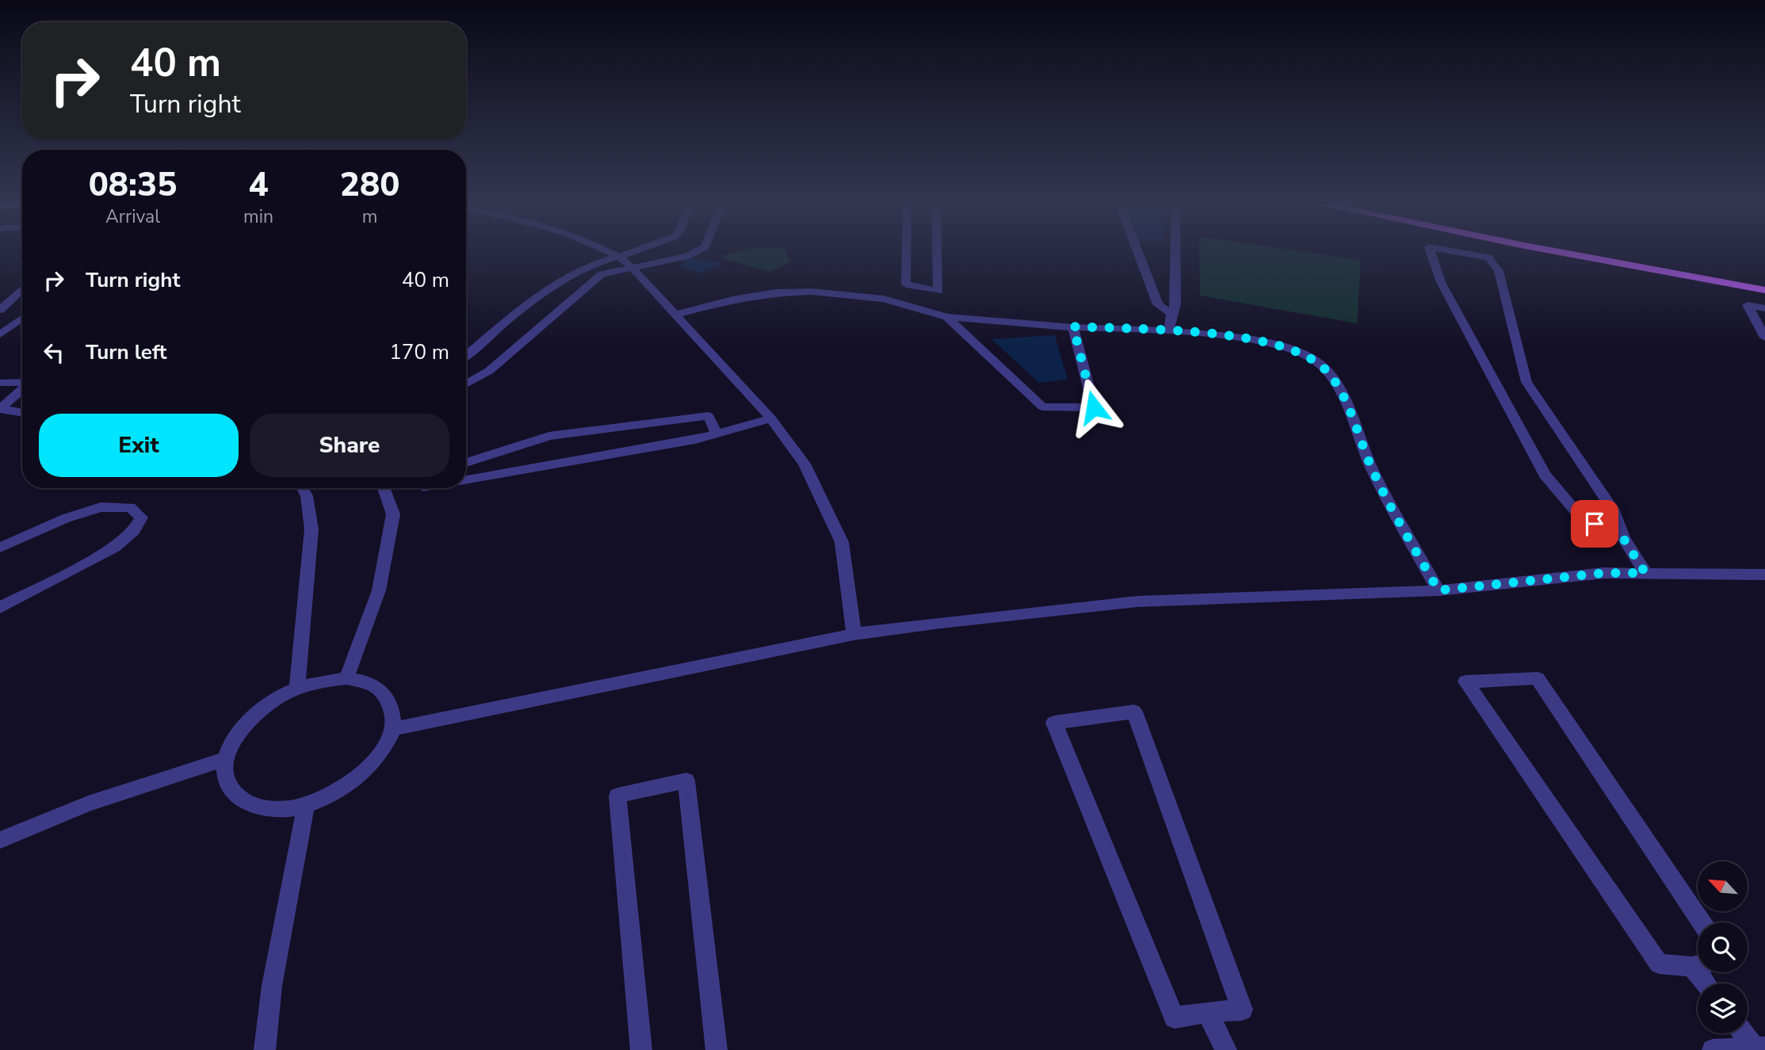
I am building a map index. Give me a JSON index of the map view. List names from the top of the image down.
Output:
{
  "north": "top left",
  "page": {
    "turn": ["40 m", "Turn right"],
    "eta": [
      "08:35",
      "Arrival",
      "4",
      "min",
      "280",
      "m"
    ],
    "list": [
      {
        "name": "Turn right",
        "value": "40 m"
      },
      {
        "name": "Turn left",
        "value": "170 m"
      }
    ],
    "buttons": ["Exit", "Share"]
  }
}
